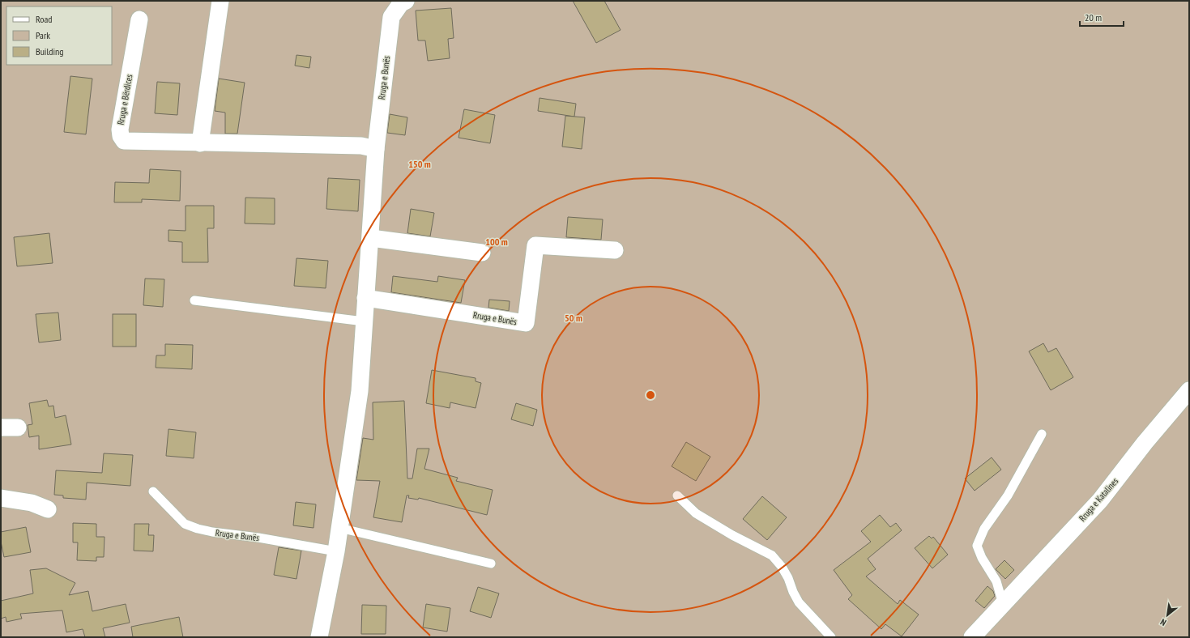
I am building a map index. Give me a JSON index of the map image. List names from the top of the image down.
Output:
{
  "streets": {
    "street": ["Rruga e Bunës", "Rruga e Bërdices", "Rruga e Katalines"]
  },
  "crossings": [
    ["Rruga e Bunës", "Rruga e Bërdices"]
  ],
  "legend": ["Road", "Park", "Building"],
  "scale_bar": "20 m",
  "north": "bottom left",
  "rings": ["150 m", "100 m", "50 m"]
}
